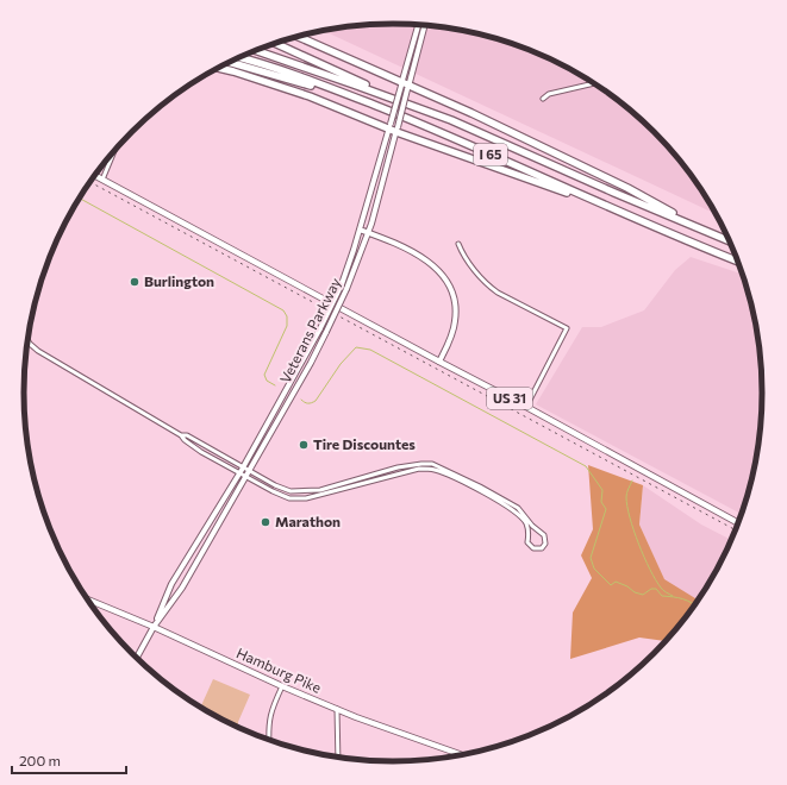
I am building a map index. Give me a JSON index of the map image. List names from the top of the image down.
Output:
{
  "streets": {
    "highway": ["I 65"],
    "main road": ["Veterans Parkway", "US 31", "Hamburg Pike"]
  },
  "crossings": [
    ["Veterans Parkway", "Hamburg Pike"]
  ],
  "places": ["Burlington", "Tire Discountes", "Marathon"],
  "scale_bar": "200 m"
}
